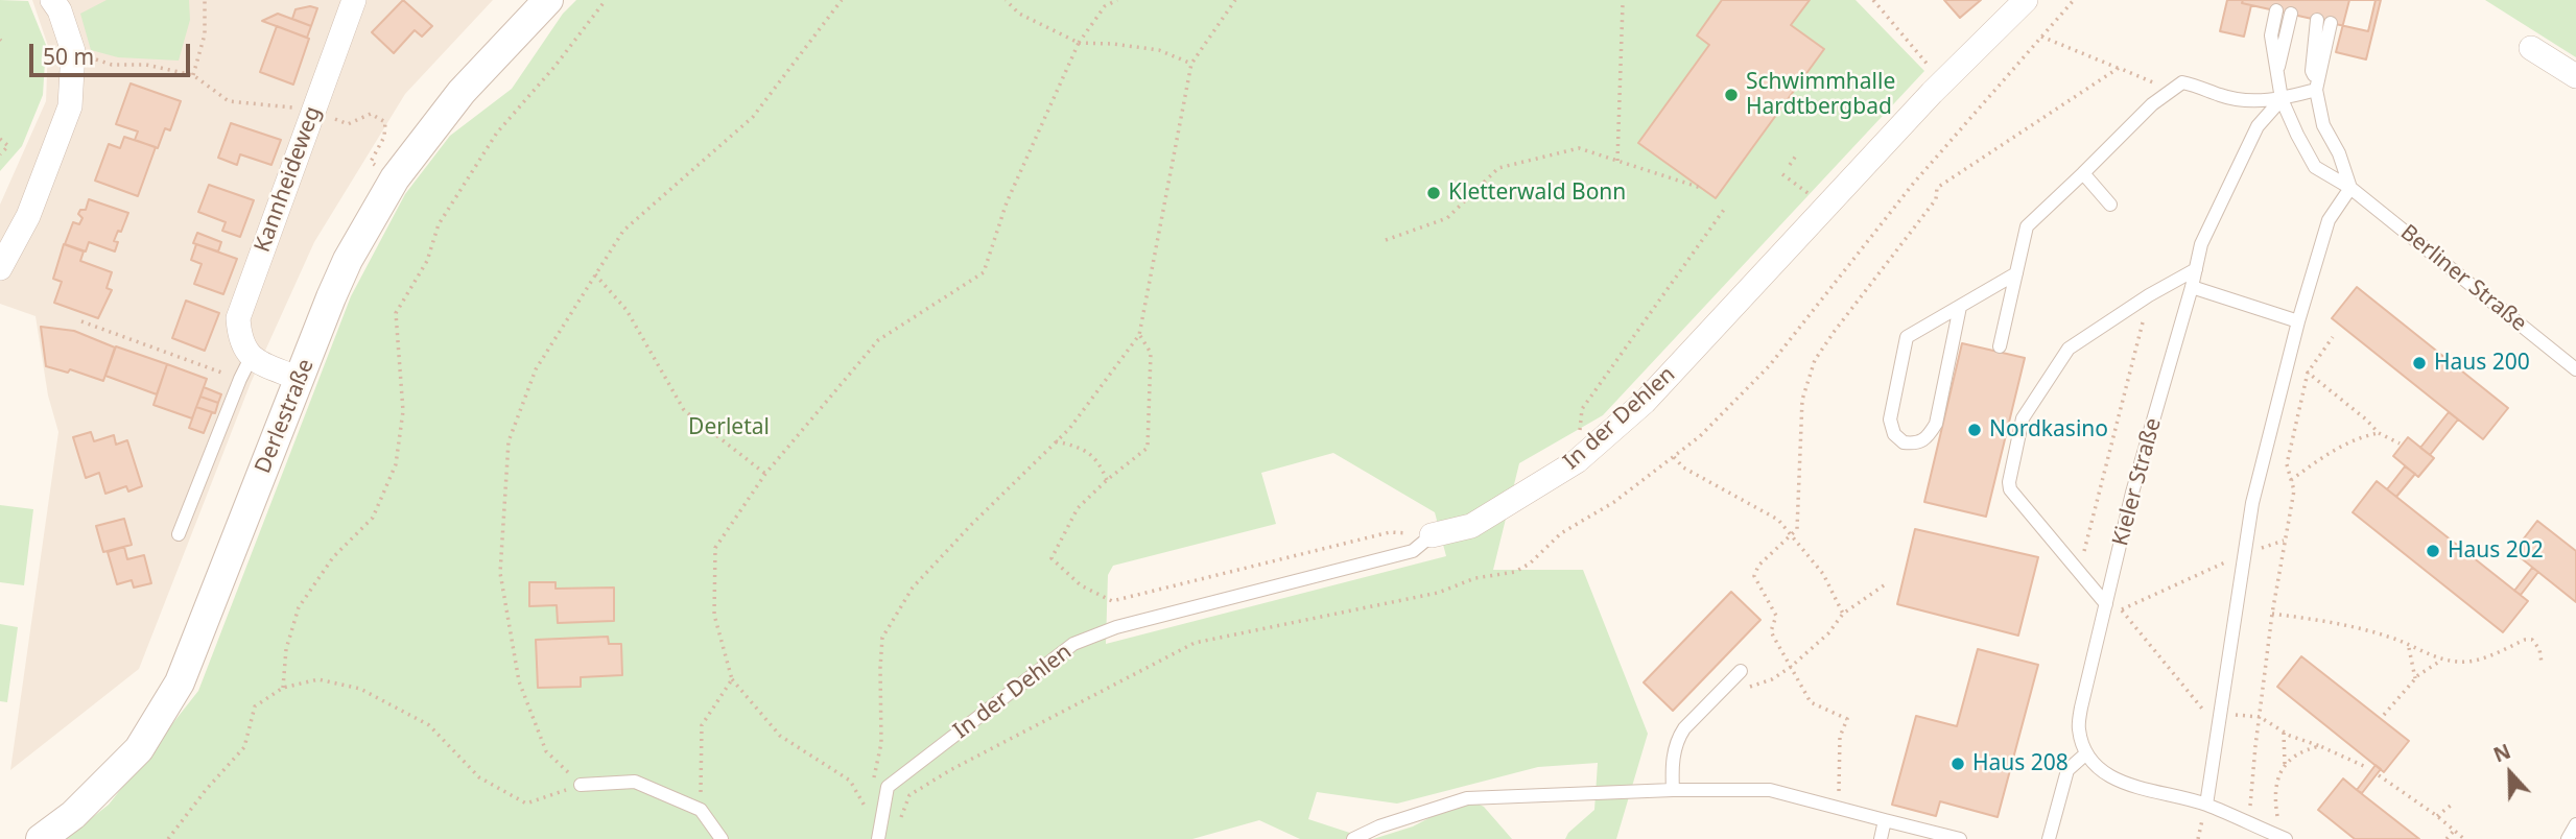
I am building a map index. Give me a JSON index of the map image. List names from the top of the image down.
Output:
{
  "streets": {
    "street": ["Kannheideweg", "Derlestraße", "In der Dehlen"],
    "lane": ["Berliner Straße", "Kieler Straße"]
  },
  "crossings": [
    ["Berliner Straße", "Kieler Straße"]
  ],
  "parks": ["Derletal"],
  "places": [
    "Schwimmhalle Hardtbergbad",
    "Kletterwald Bonn",
    "Haus 200",
    "Nordkasino",
    "Haus 202",
    "Haus 208"
  ],
  "scale_bar": "50 m",
  "north": "top"
}
